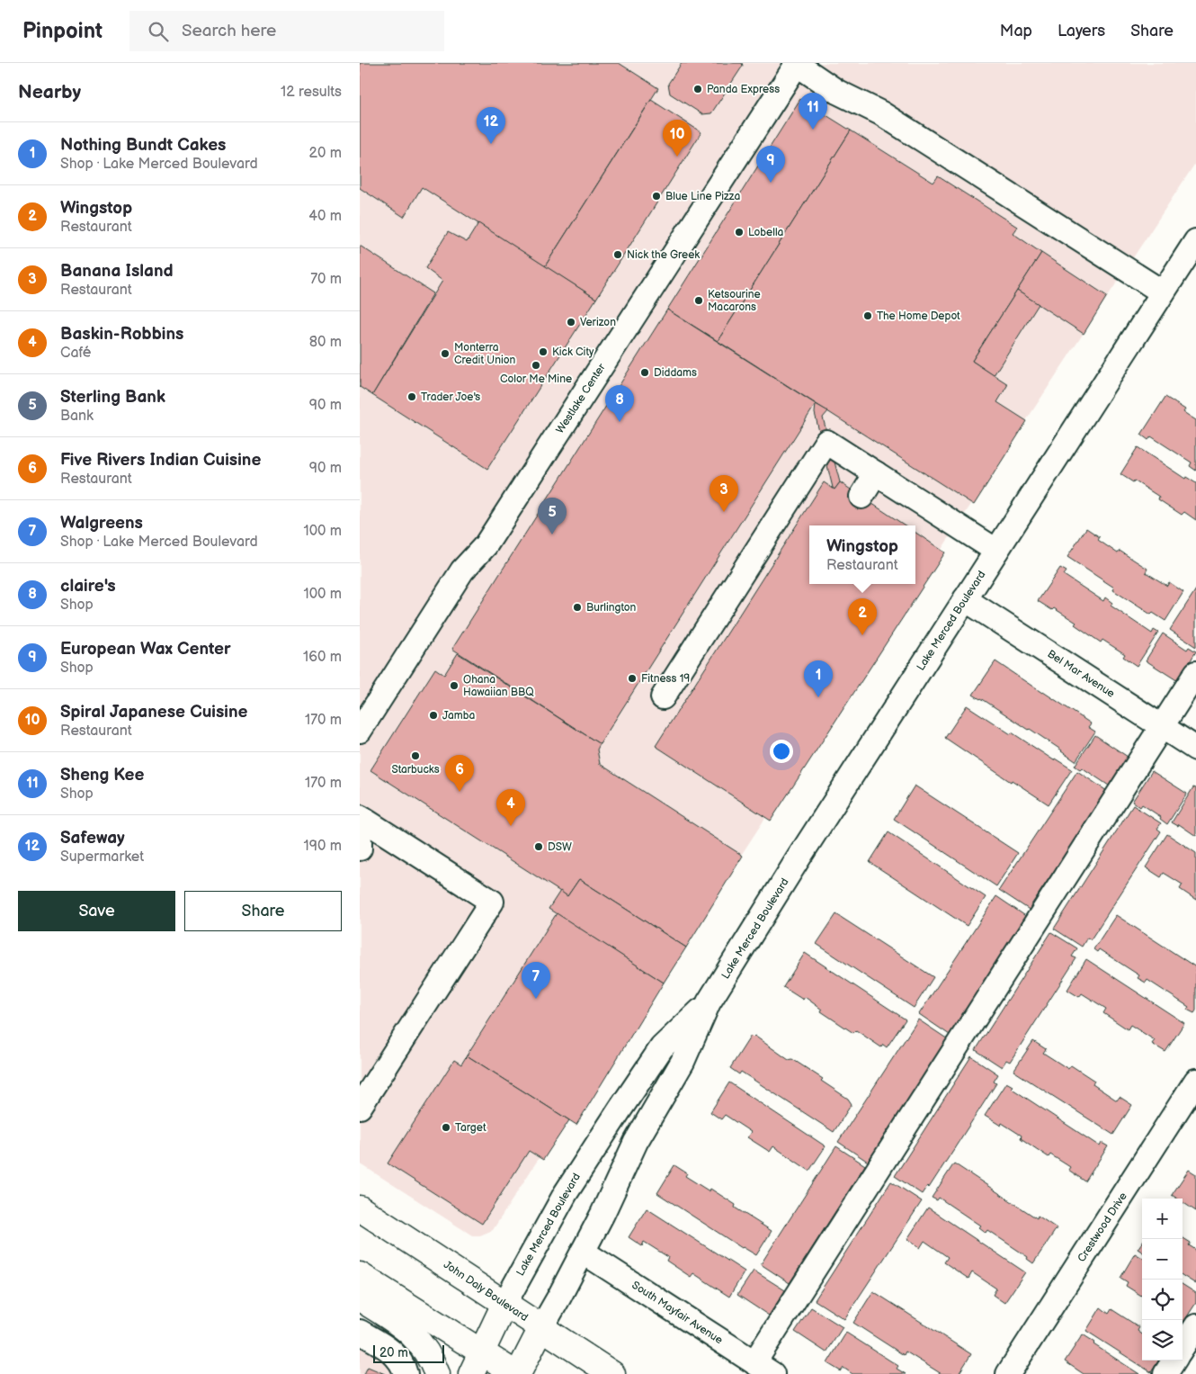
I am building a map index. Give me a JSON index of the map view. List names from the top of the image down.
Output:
{
  "streets": {
    "main road": ["Lake Merced Boulevard", "John Daly Boulevard"],
    "street": [
      "Westlake Center",
      "Bel Mar Avenue",
      "Crestwood Drive",
      "South Mayfair Avenue"
    ]
  },
  "crossings": [
    ["Lake Merced Boulevard", "Bel Mar Avenue"],
    ["Lake Merced Boulevard", "John Daly Boulevard"],
    ["Lake Merced Boulevard", "South Mayfair Avenue"]
  ],
  "places": [
    "Panda Express",
    "Blue Line Pizza",
    "Lobella",
    "Nick the Greek",
    "Ketsourine Macarons",
    "The Home Depot",
    "Verizon",
    "Kick City",
    "Monterra Credit Union",
    "Color Me Mine",
    "Diddams",
    "Trader Joe's",
    "Burlington",
    "Fitness 19",
    "Ohana Hawaiian BBQ",
    "Jamba",
    "Starbucks",
    "DSW",
    "Target"
  ],
  "scale_bar": "20 m",
  "page": {
    "header": "Pinpoint",
    "search": "Search here",
    "nav": ["Map", "Layers", "Share"],
    "heading": ["Nearby", "12 results"],
    "pins": [
      "11",
      "12",
      "10",
      "9",
      "8",
      "3",
      "5",
      "2",
      "1",
      "6",
      "4",
      "7"
    ],
    "list": [
      {
        "mark": "1",
        "name": "Nothing Bundt Cakes",
        "note": "Shop · Lake Merced Boulevard",
        "value": "20 m"
      },
      {
        "mark": "2",
        "name": "Wingstop",
        "note": "Restaurant",
        "value": "40 m"
      },
      {
        "mark": "3",
        "name": "Banana Island",
        "note": "Restaurant",
        "value": "70 m"
      },
      {
        "mark": "4",
        "name": "Baskin-Robbins",
        "note": "Café",
        "value": "80 m"
      },
      {
        "mark": "5",
        "name": "Sterling Bank",
        "note": "Bank",
        "value": "90 m"
      },
      {
        "mark": "6",
        "name": "Five Rivers Indian Cuisine",
        "note": "Restaurant",
        "value": "90 m"
      },
      {
        "mark": "7",
        "name": "Walgreens",
        "note": "Shop · Lake Merced Boulevard",
        "value": "100 m"
      },
      {
        "mark": "8",
        "name": "claire's",
        "note": "Shop",
        "value": "100 m"
      },
      {
        "mark": "9",
        "name": "European Wax Center",
        "note": "Shop",
        "value": "160 m"
      },
      {
        "mark": "10",
        "name": "Spiral Japanese Cuisine",
        "note": "Restaurant",
        "value": "170 m"
      },
      {
        "mark": "11",
        "name": "Sheng Kee",
        "note": "Shop",
        "value": "170 m"
      },
      {
        "mark": "12",
        "name": "Safeway",
        "note": "Supermarket",
        "value": "190 m"
      }
    ],
    "popup": ["Wingstop", "Restaurant"],
    "buttons": ["Save", "Share"],
    "map_buttons": ["+", "−"],
    "scale": "20 m"
  }
}
